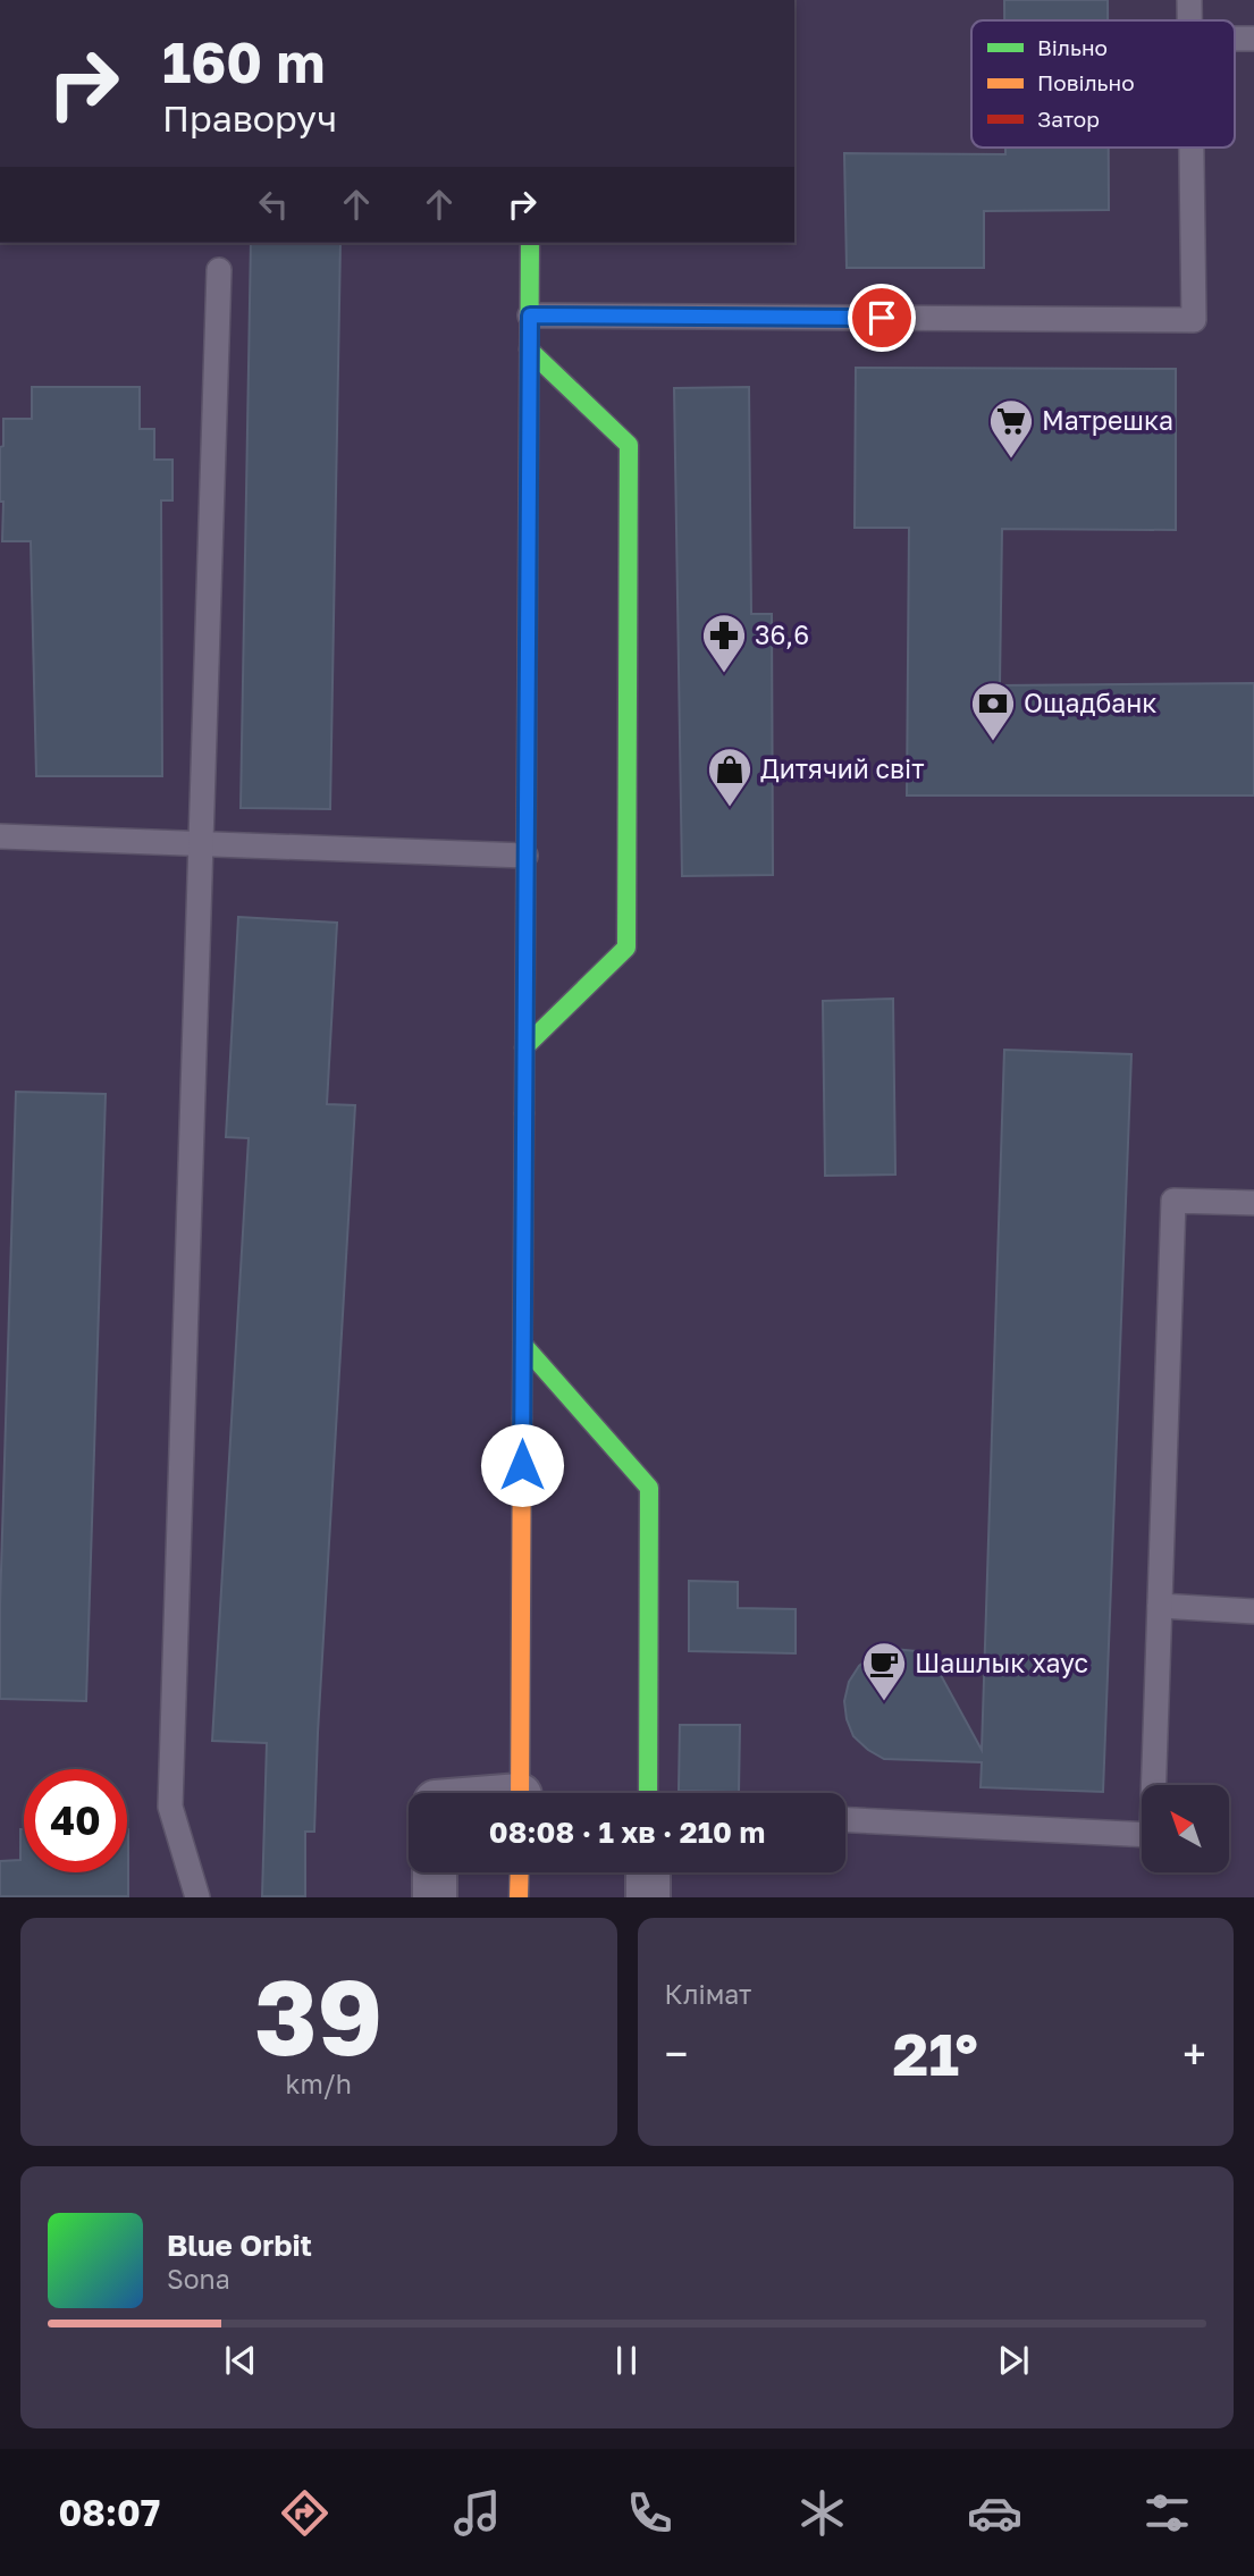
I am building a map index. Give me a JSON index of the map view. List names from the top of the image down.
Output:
{
  "places": {
    "supermarket": ["Матрешка"],
    "pharmacy": ["36,6"],
    "bank": ["Ощадбанк"],
    "shop": ["Дитячий світ"],
    "cafe": ["Шашлык хаус"]
  },
  "legend": ["Вільно", "Повільно", "Затор"],
  "north": "top left",
  "page": {
    "turn": ["160 m", "Праворуч"],
    "limit": "40",
    "trip": "08:08 · 1 хв · 210 m",
    "tile": [
      ["39", "km/h"],
      "Клімат"
    ],
    "heat": ["−", "21°", "+"],
    "song": ["Blue Orbit", "Sona"],
    "tabs": "08:07"
  }
}
